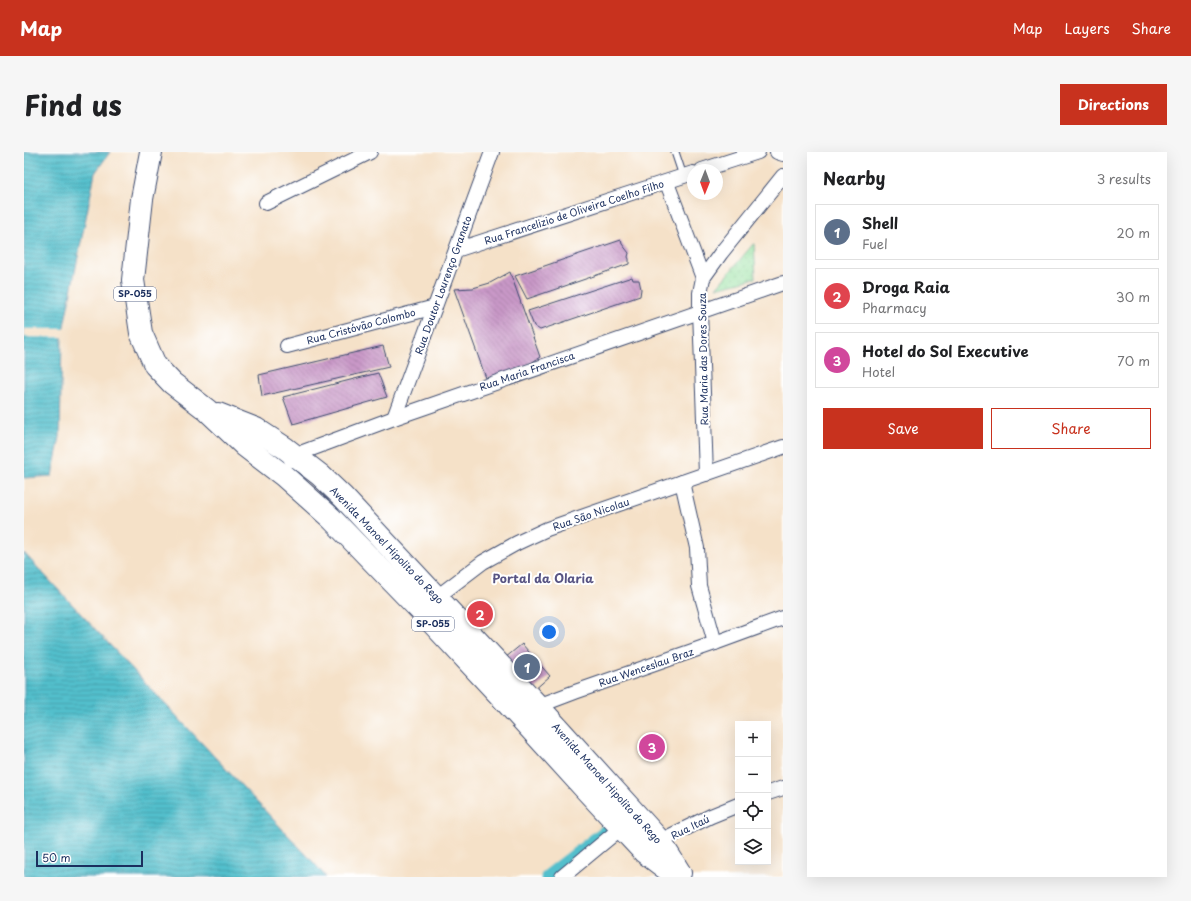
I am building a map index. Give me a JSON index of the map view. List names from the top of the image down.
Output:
{
  "streets": {
    "main road": ["SP-055", "Avenida Manoel Hipolito do Rego"],
    "street": [
      "Rua Francelizio de Oliveira Coelho Filho",
      "Rua Doutor Lourenço Granato",
      "Rua Cristóvão Colombo",
      "Rua Maria das Dores Souza",
      "Rua Maria Francisca",
      "Rua São Nicolau",
      "Rua Wenceslau Braz",
      "Rua Itaú"
    ]
  },
  "crossings": [
    ["Rua Francelizio de Oliveira Coelho Filho", "Rua Doutor Lourenço Granato"],
    ["Rua Doutor Lourenço Granato", "Rua Cristóvão Colombo"],
    ["Rua Doutor Lourenço Granato", "Rua Maria Francisca"],
    ["Rua Maria das Dores Souza", "Rua Maria Francisca"],
    ["Rua Maria das Dores Souza", "Rua São Nicolau"],
    ["Rua Maria Francisca", "Avenida Manoel Hipolito do Rego"],
    ["Rua São Nicolau", "Avenida Manoel Hipolito do Rego"],
    ["Avenida Manoel Hipolito do Rego", "Rua Wenceslau Braz"],
    ["Avenida Manoel Hipolito do Rego", "Rua Itaú"]
  ],
  "districts": ["Portal da Olaria"],
  "scale_bar": "50 m",
  "north": "bottom",
  "page": {
    "header": "Map",
    "nav": ["Map", "Layers", "Share"],
    "title": "Find us",
    "buttons": [
      "Directions",
      ["Save", "Share"]
    ],
    "heading": ["Nearby", "3 results"],
    "list": [
      {
        "mark": "1",
        "name": "Shell",
        "note": "Fuel",
        "value": "20 m"
      },
      {
        "mark": "2",
        "name": "Droga Raia",
        "note": "Pharmacy",
        "value": "30 m"
      },
      {
        "mark": "3",
        "name": "Hotel do Sol Executive",
        "note": "Hotel",
        "value": "70 m"
      }
    ],
    "pins": ["2", "1", "3"],
    "map_buttons": ["+", "−"],
    "scale": "50 m"
  }
}
